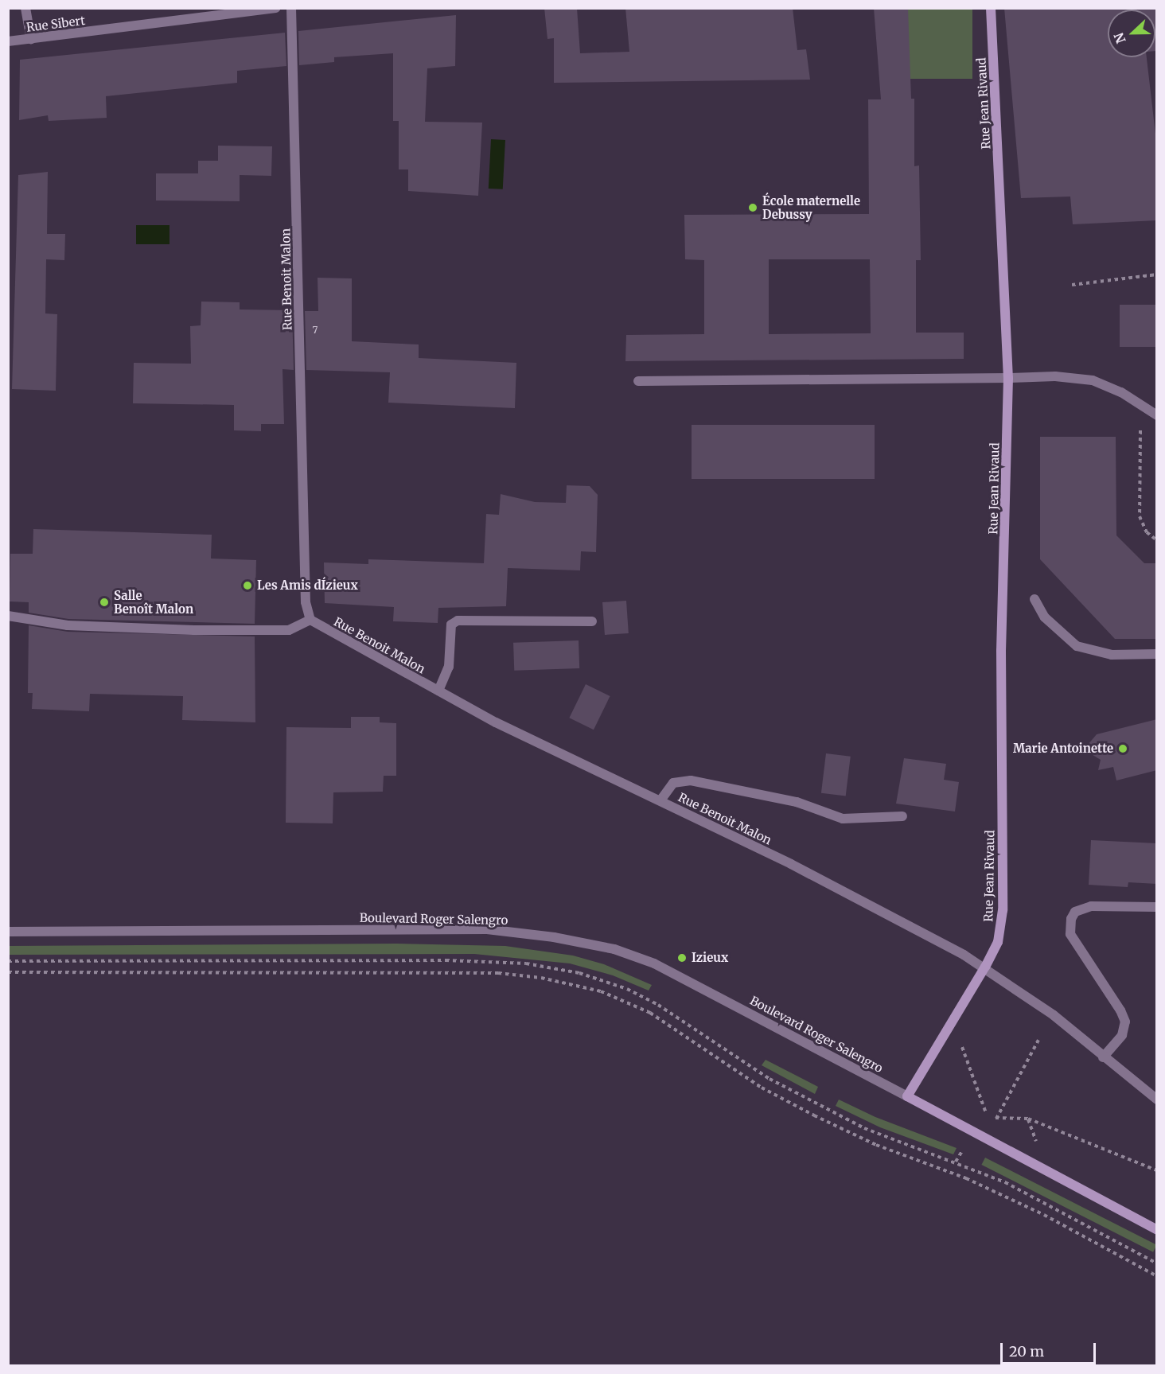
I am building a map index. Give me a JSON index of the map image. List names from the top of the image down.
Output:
{
  "streets": {
    "main road": ["Rue Jean Rivaud"],
    "street": ["Rue Sibert", "Rue Benoit Malon", "Boulevard Roger Salengro"]
  },
  "crossings": [
    ["Rue Jean Rivaud", "Rue Benoit Malon"],
    ["Rue Jean Rivaud", "Boulevard Roger Salengro"]
  ],
  "places": [
    "École maternelle Debussy",
    "Les Amis dÍzieux",
    "Salle Benoît Malon",
    "Marie Antoinette",
    "Izieux"
  ],
  "house_numbers": ["7"],
  "scale_bar": "20 m",
  "north": "left"
}
